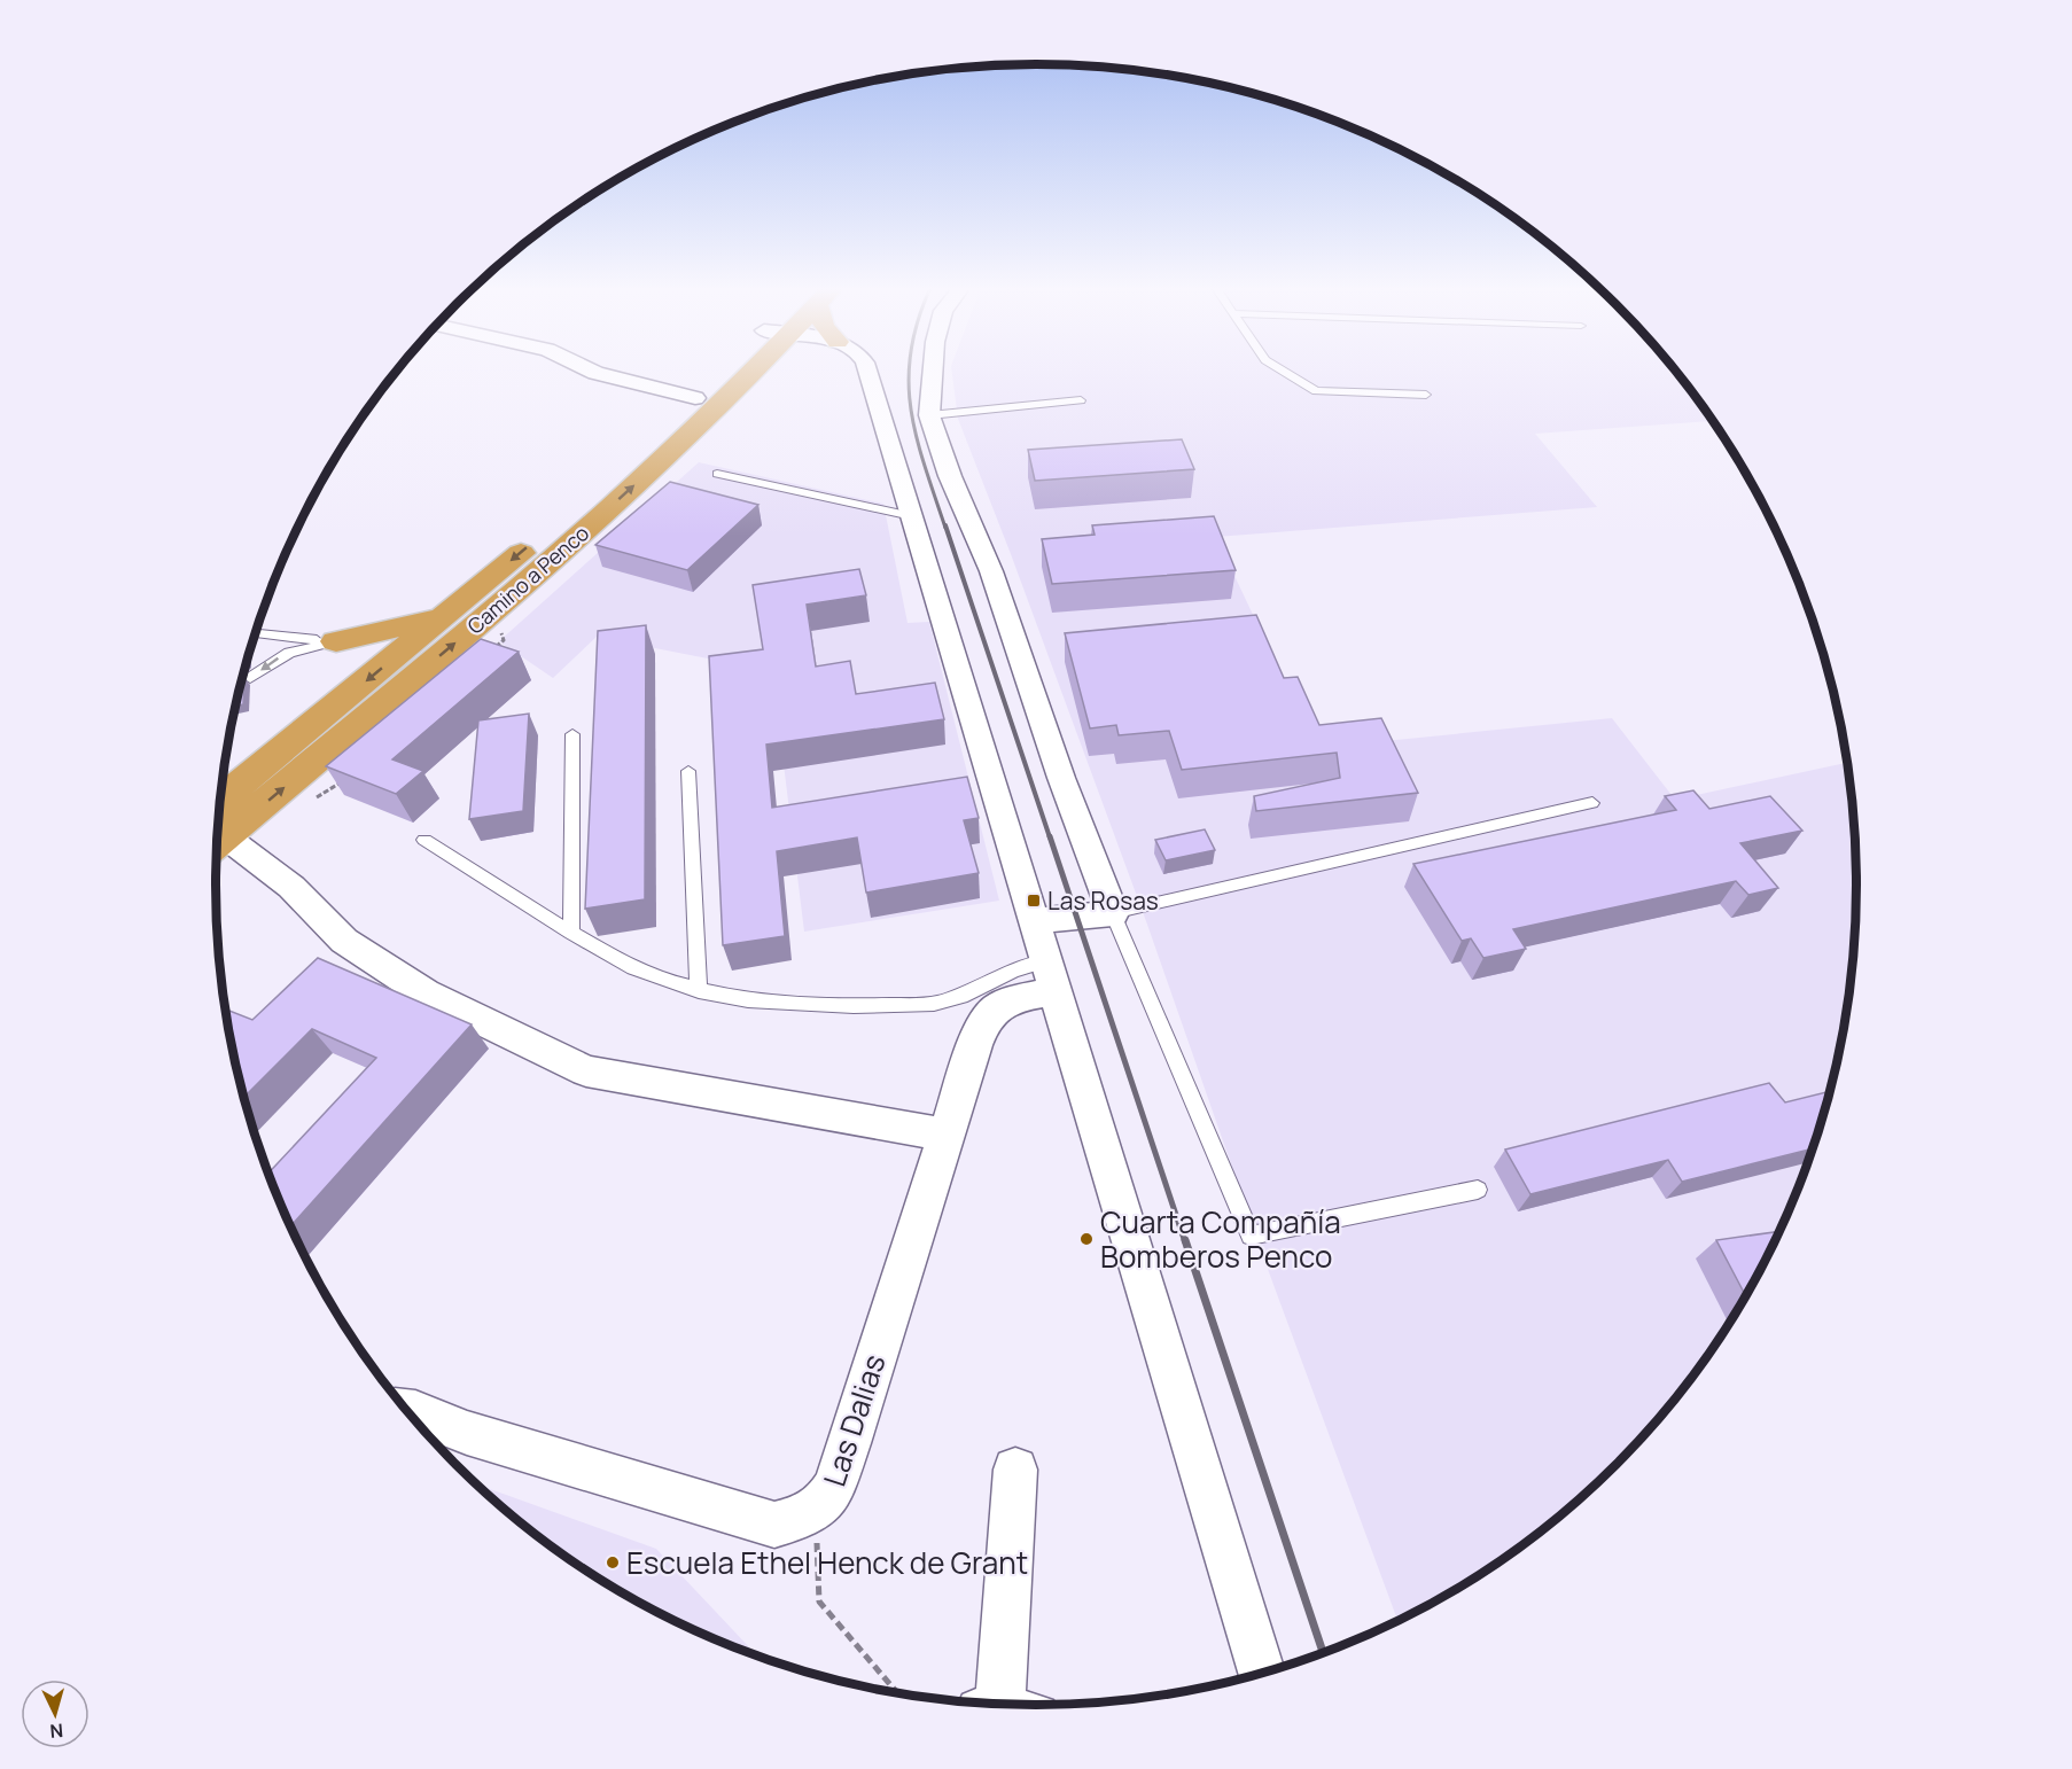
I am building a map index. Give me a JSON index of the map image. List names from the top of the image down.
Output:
{
  "streets": {
    "highway": ["Camino a Penco"],
    "street": ["Las Dalias"]
  },
  "places": {
    "transit": ["Las Rosas"],
    "other": ["Cuarta Compañía Bomberos Penco", "Escuela Ethel Henck de Grant"]
  },
  "north": "bottom"
}
